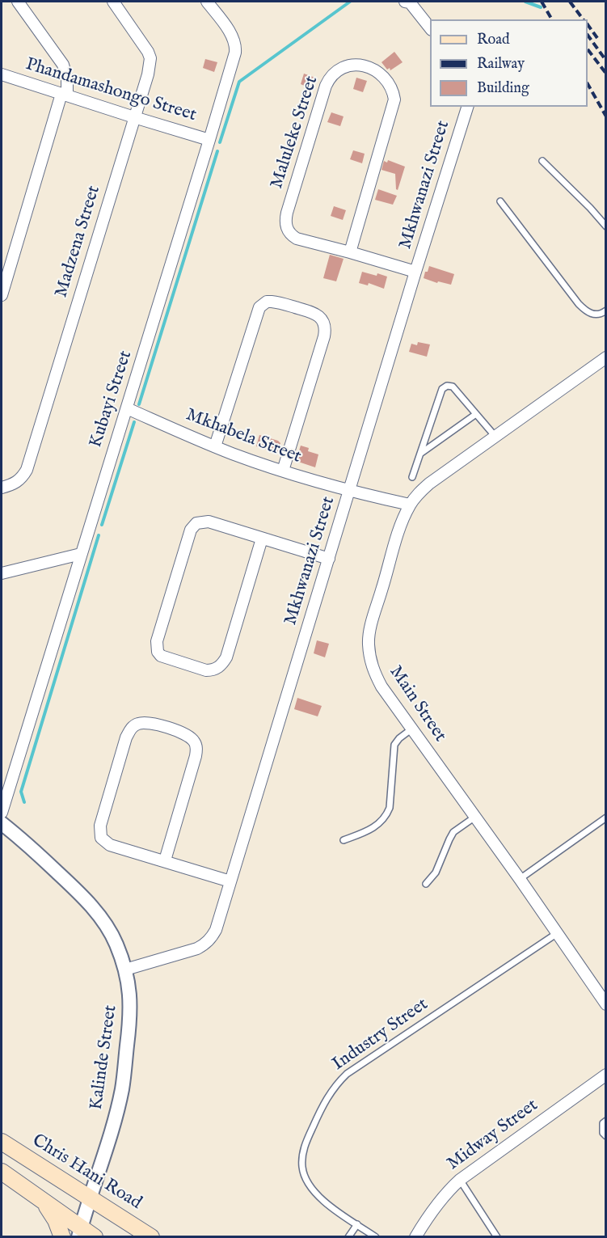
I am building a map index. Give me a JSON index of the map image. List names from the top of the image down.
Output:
{
  "streets": {
    "main road": ["Chris Hani Road"],
    "street": [
      "Phandamashongo Street",
      "Maluleke Street",
      "Mkhwanazi Street",
      "Madzena Street",
      "Kubayi Street",
      "Mkhabela Street",
      "Main Street",
      "Kalinde Street",
      "Midway Street"
    ],
    "lane": ["Industry Street"]
  },
  "crossings": [
    ["Phandamashongo Street", "Madzena Street"],
    ["Phandamashongo Street", "Kubayi Street"],
    ["Maluleke Street", "Mkhwanazi Street"],
    ["Mkhwanazi Street", "Mkhabela Street"],
    ["Mkhwanazi Street", "Kalinde Street"],
    ["Kubayi Street", "Mkhabela Street"],
    ["Mkhabela Street", "Main Street"],
    ["Main Street", "Industry Street"],
    ["Kalinde Street", "Chris Hani Road"]
  ],
  "legend": ["Road", "Railway", "Building"]
}
